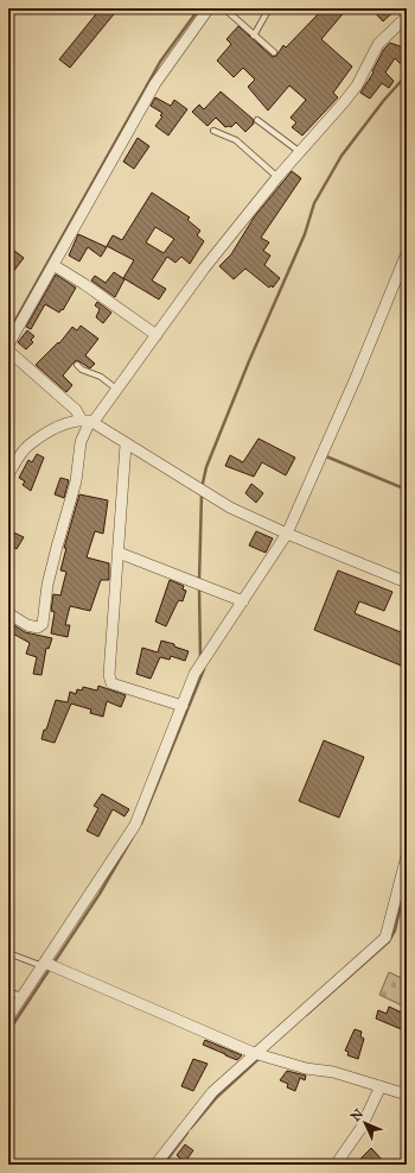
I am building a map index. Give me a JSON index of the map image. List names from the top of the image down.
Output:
{
  "north": "top left"
}
